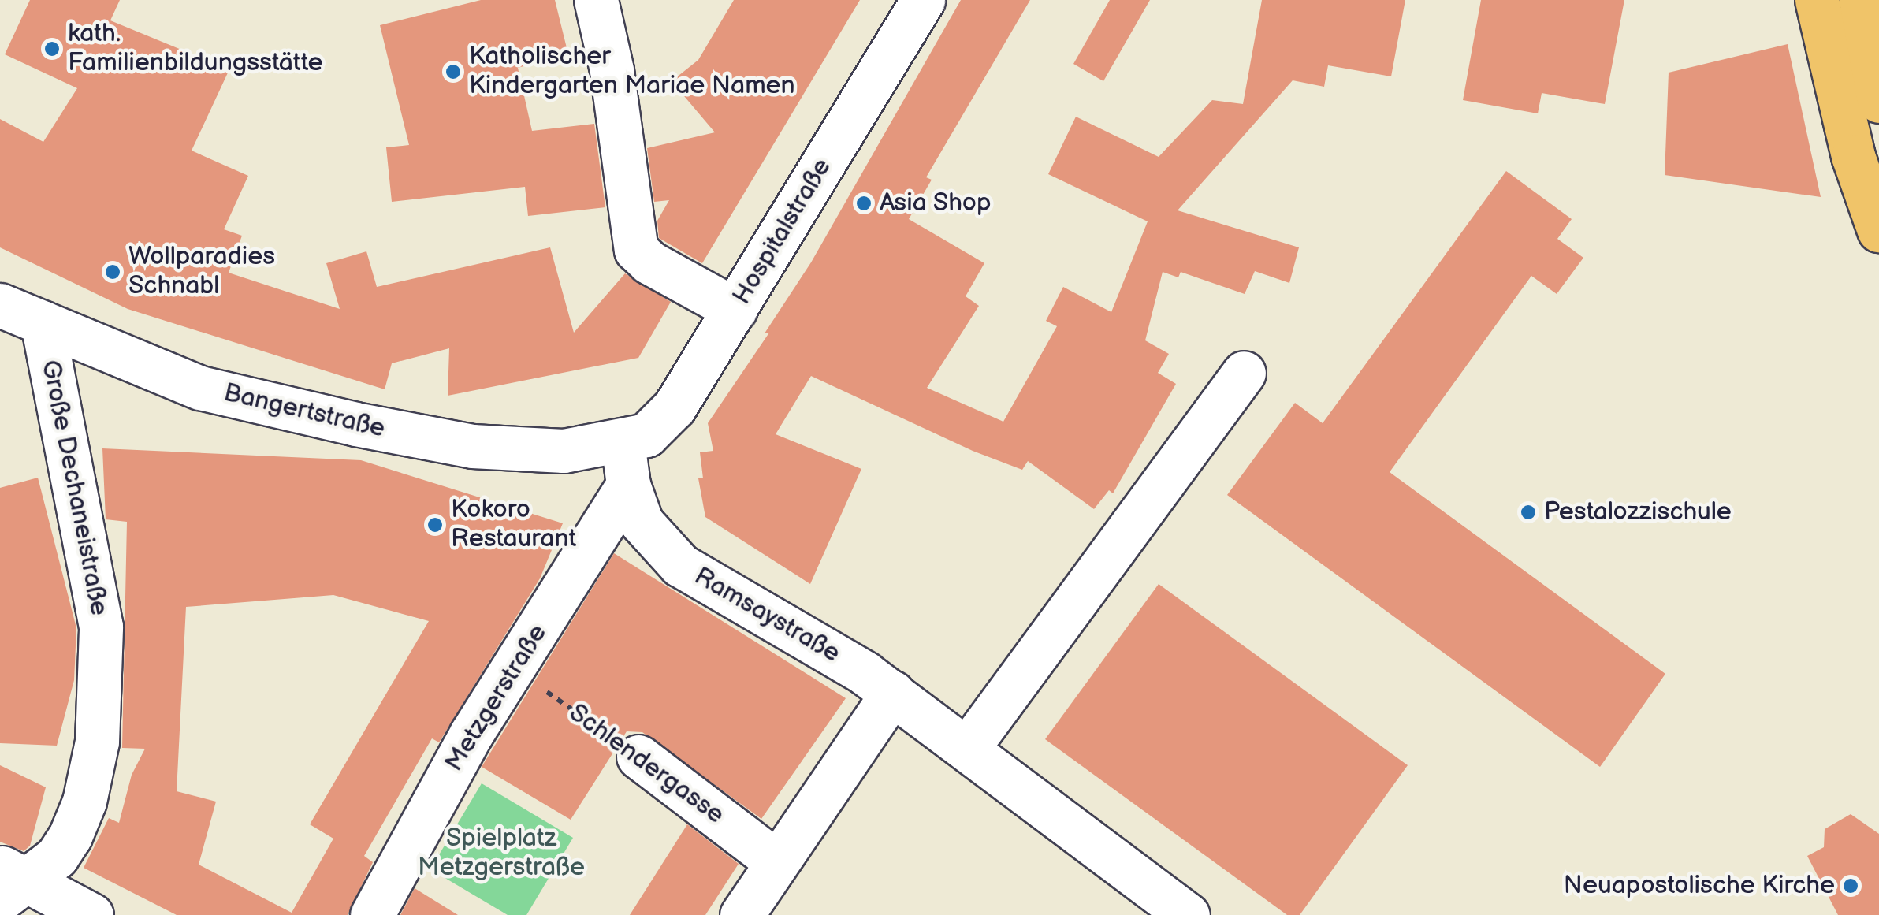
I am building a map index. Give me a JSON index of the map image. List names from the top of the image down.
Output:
{
  "streets": {
    "street": [
      "Hospitalstraße",
      "Bangertstraße",
      "Große Dechaneistraße",
      "Ramsaystraße",
      "Metzgerstraße",
      "Schlendergasse"
    ]
  },
  "crossings": [
    ["Hospitalstraße", "Bangertstraße"],
    ["Hospitalstraße", "Ramsaystraße"],
    ["Bangertstraße", "Große Dechaneistraße"],
    ["Bangertstraße", "Ramsaystraße"],
    ["Ramsaystraße", "Metzgerstraße"],
    ["Metzgerstraße", "Schlendergasse"]
  ],
  "parks": ["Spielplatz Metzgerstraße"],
  "places": [
    "kath. Familienbildungsstätte",
    "Katholischer Kindergarten Mariae Namen",
    "Asia Shop",
    "Wollparadies Schnabl",
    "Pestalozzischule",
    "Kokoro Restaurant",
    "Neuapostolische Kirche"
  ]
}
